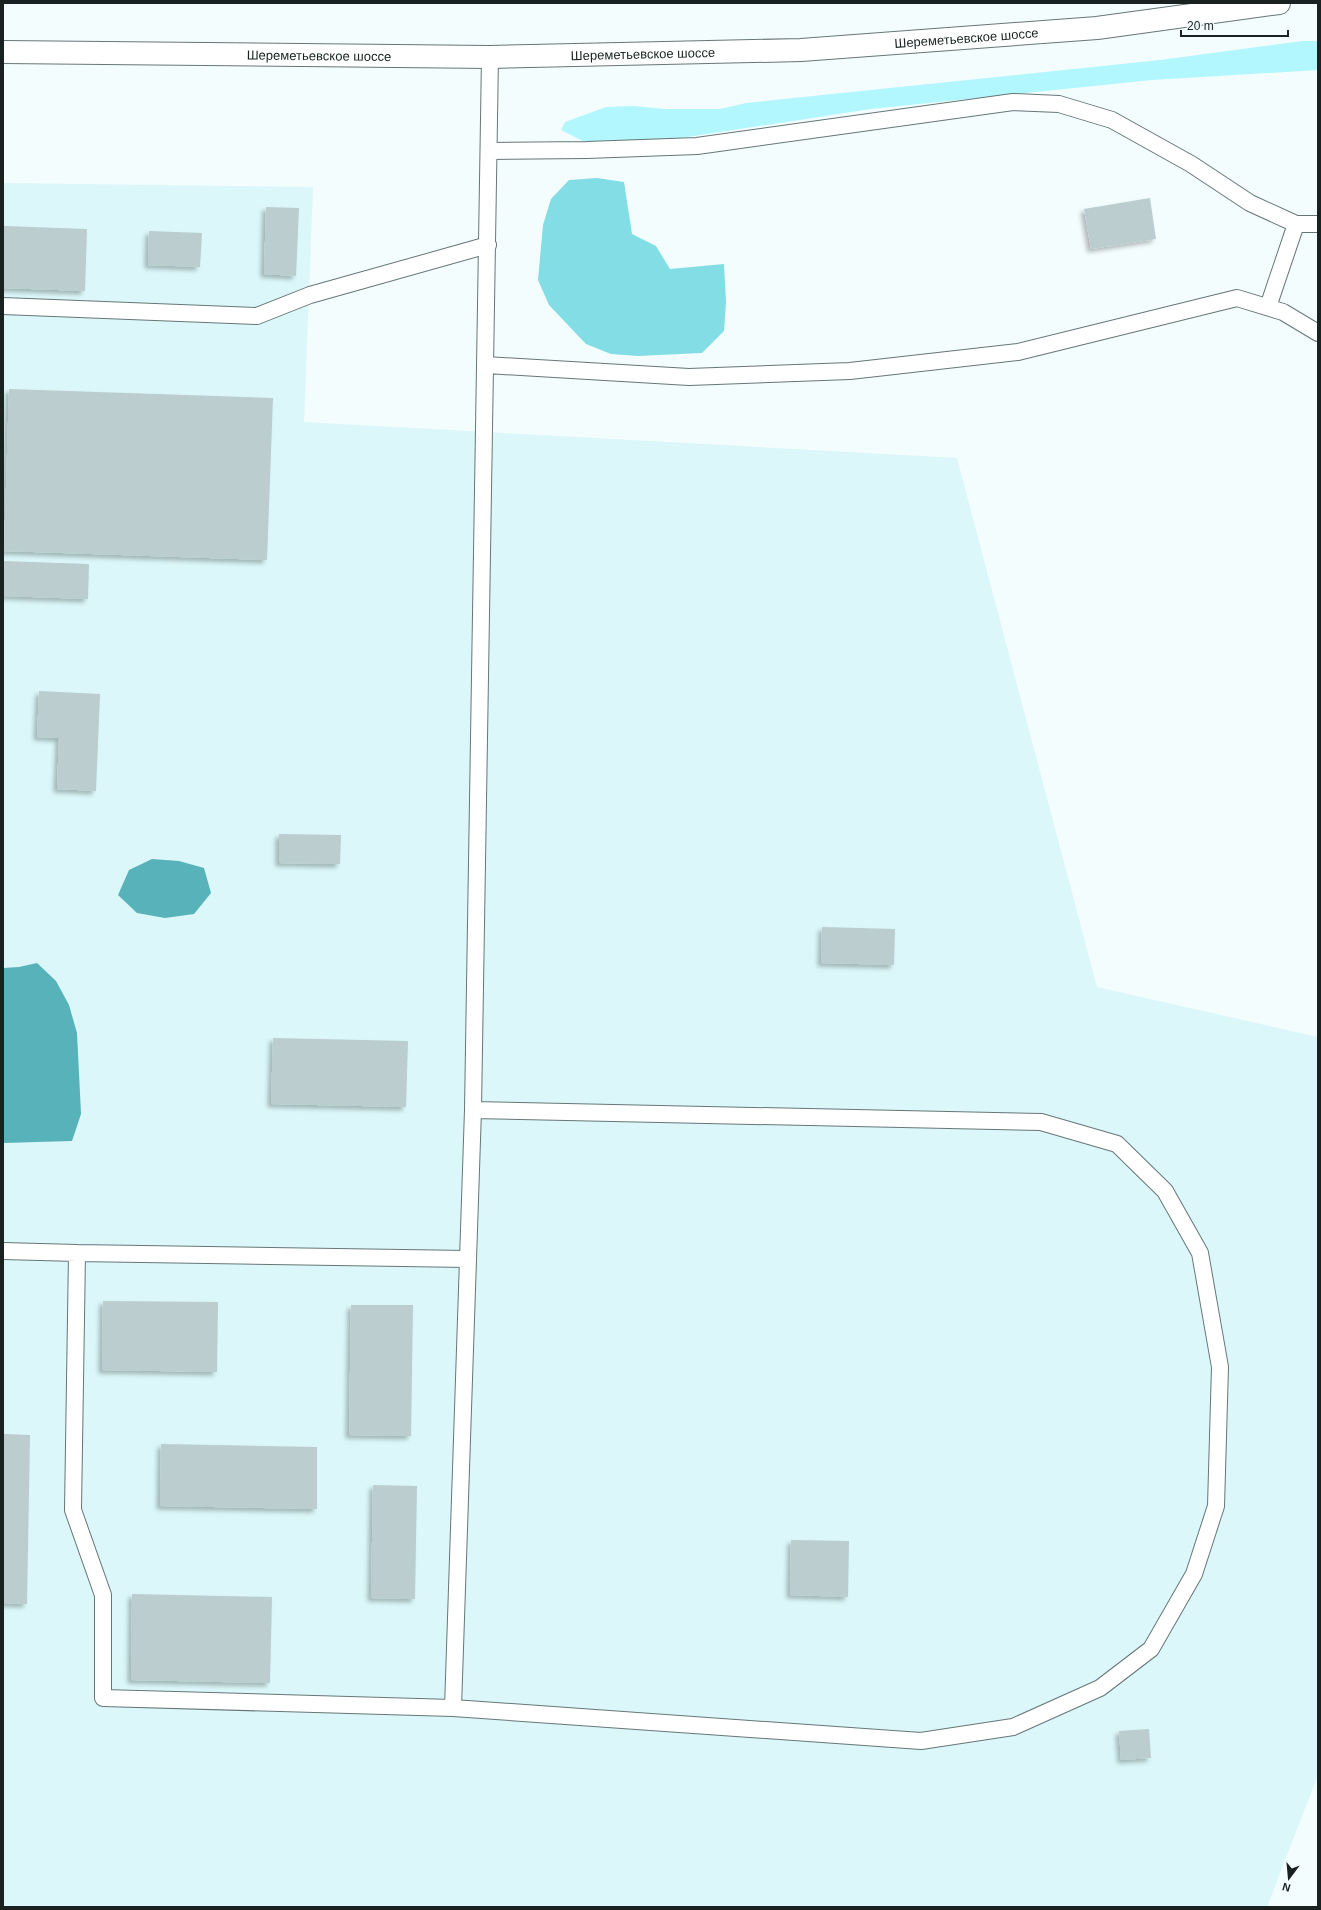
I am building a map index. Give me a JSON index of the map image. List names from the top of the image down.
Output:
{
  "streets": {
    "main road": ["Шереметьевское шоссе"]
  },
  "scale_bar": "20 m",
  "north": "bottom"
}
